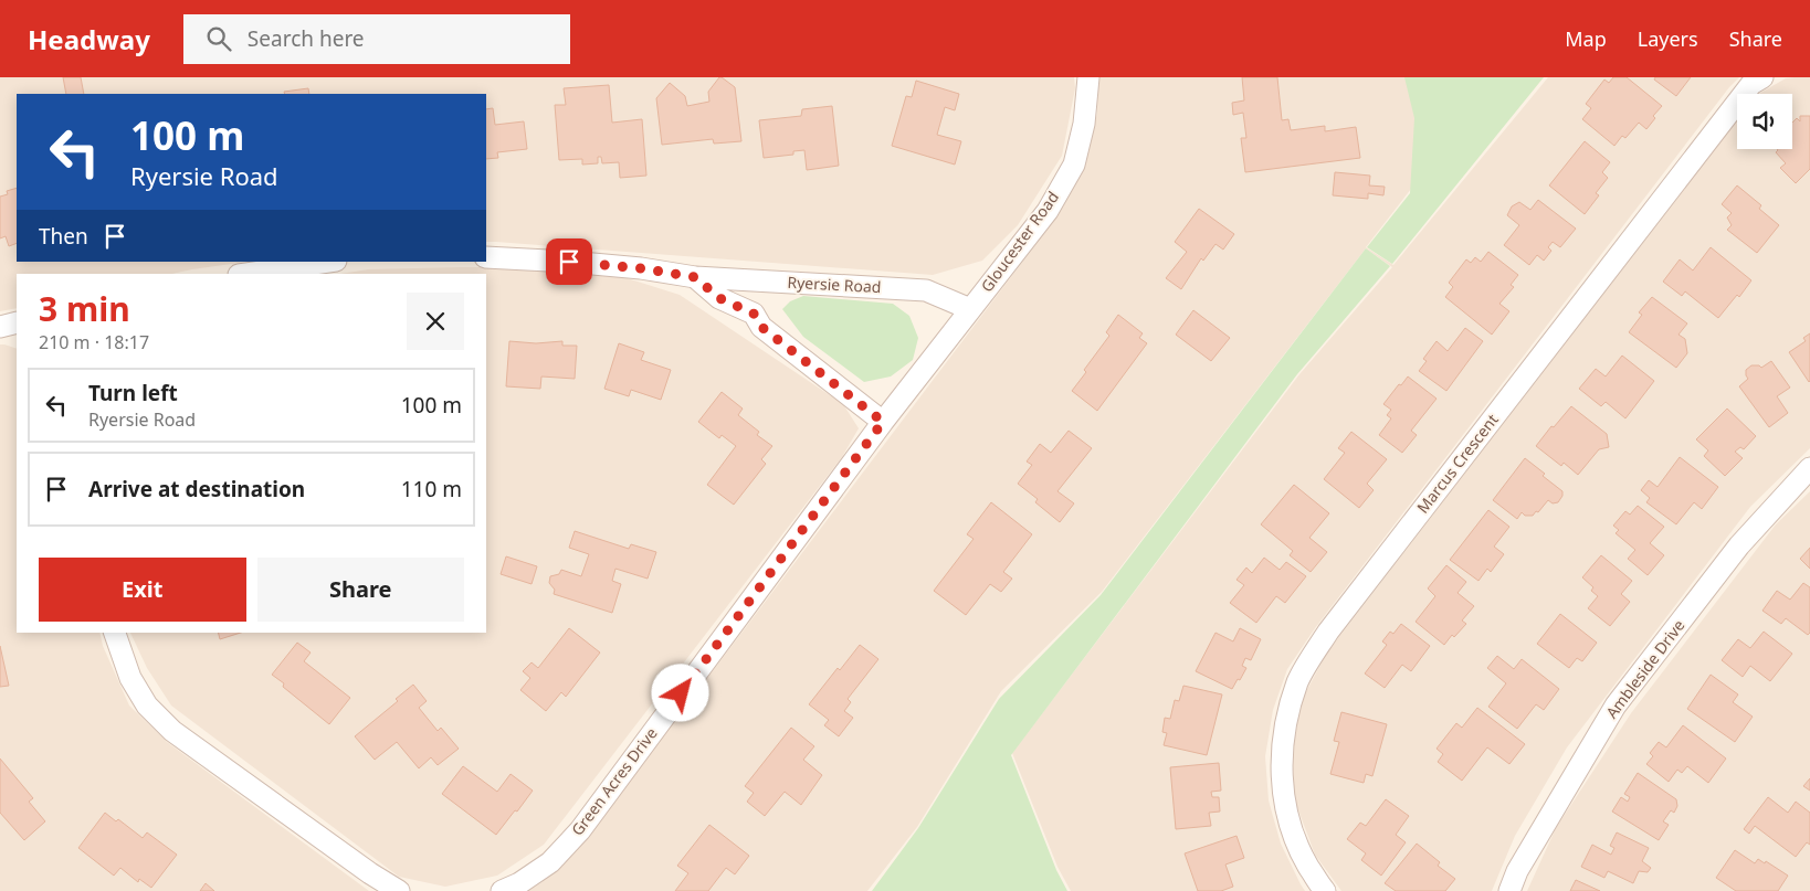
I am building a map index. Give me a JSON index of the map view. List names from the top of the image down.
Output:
{
  "streets": {
    "street": [
      "Gloucester Road",
      "Ryersie Road",
      "Marcus Crescent",
      "Ambleside Drive",
      "Green Acres Drive"
    ]
  },
  "crossings": [
    ["Gloucester Road", "Ryersie Road"],
    ["Gloucester Road", "Green Acres Drive"],
    ["Ryersie Road", "Green Acres Drive"]
  ],
  "page": {
    "header": "Headway",
    "search": "Search here",
    "nav": ["Map", "Layers", "Share"],
    "turn": ["100 m", "Ryersie Road"],
    "then": "Then",
    "heading": ["3 min", "210 m · 18:17"],
    "list": [
      {
        "name": "Turn left",
        "note": "Ryersie Road",
        "value": "100 m"
      },
      {
        "name": "Arrive at destination",
        "value": "110 m"
      }
    ],
    "buttons": ["Exit", "Share"]
  }
}
